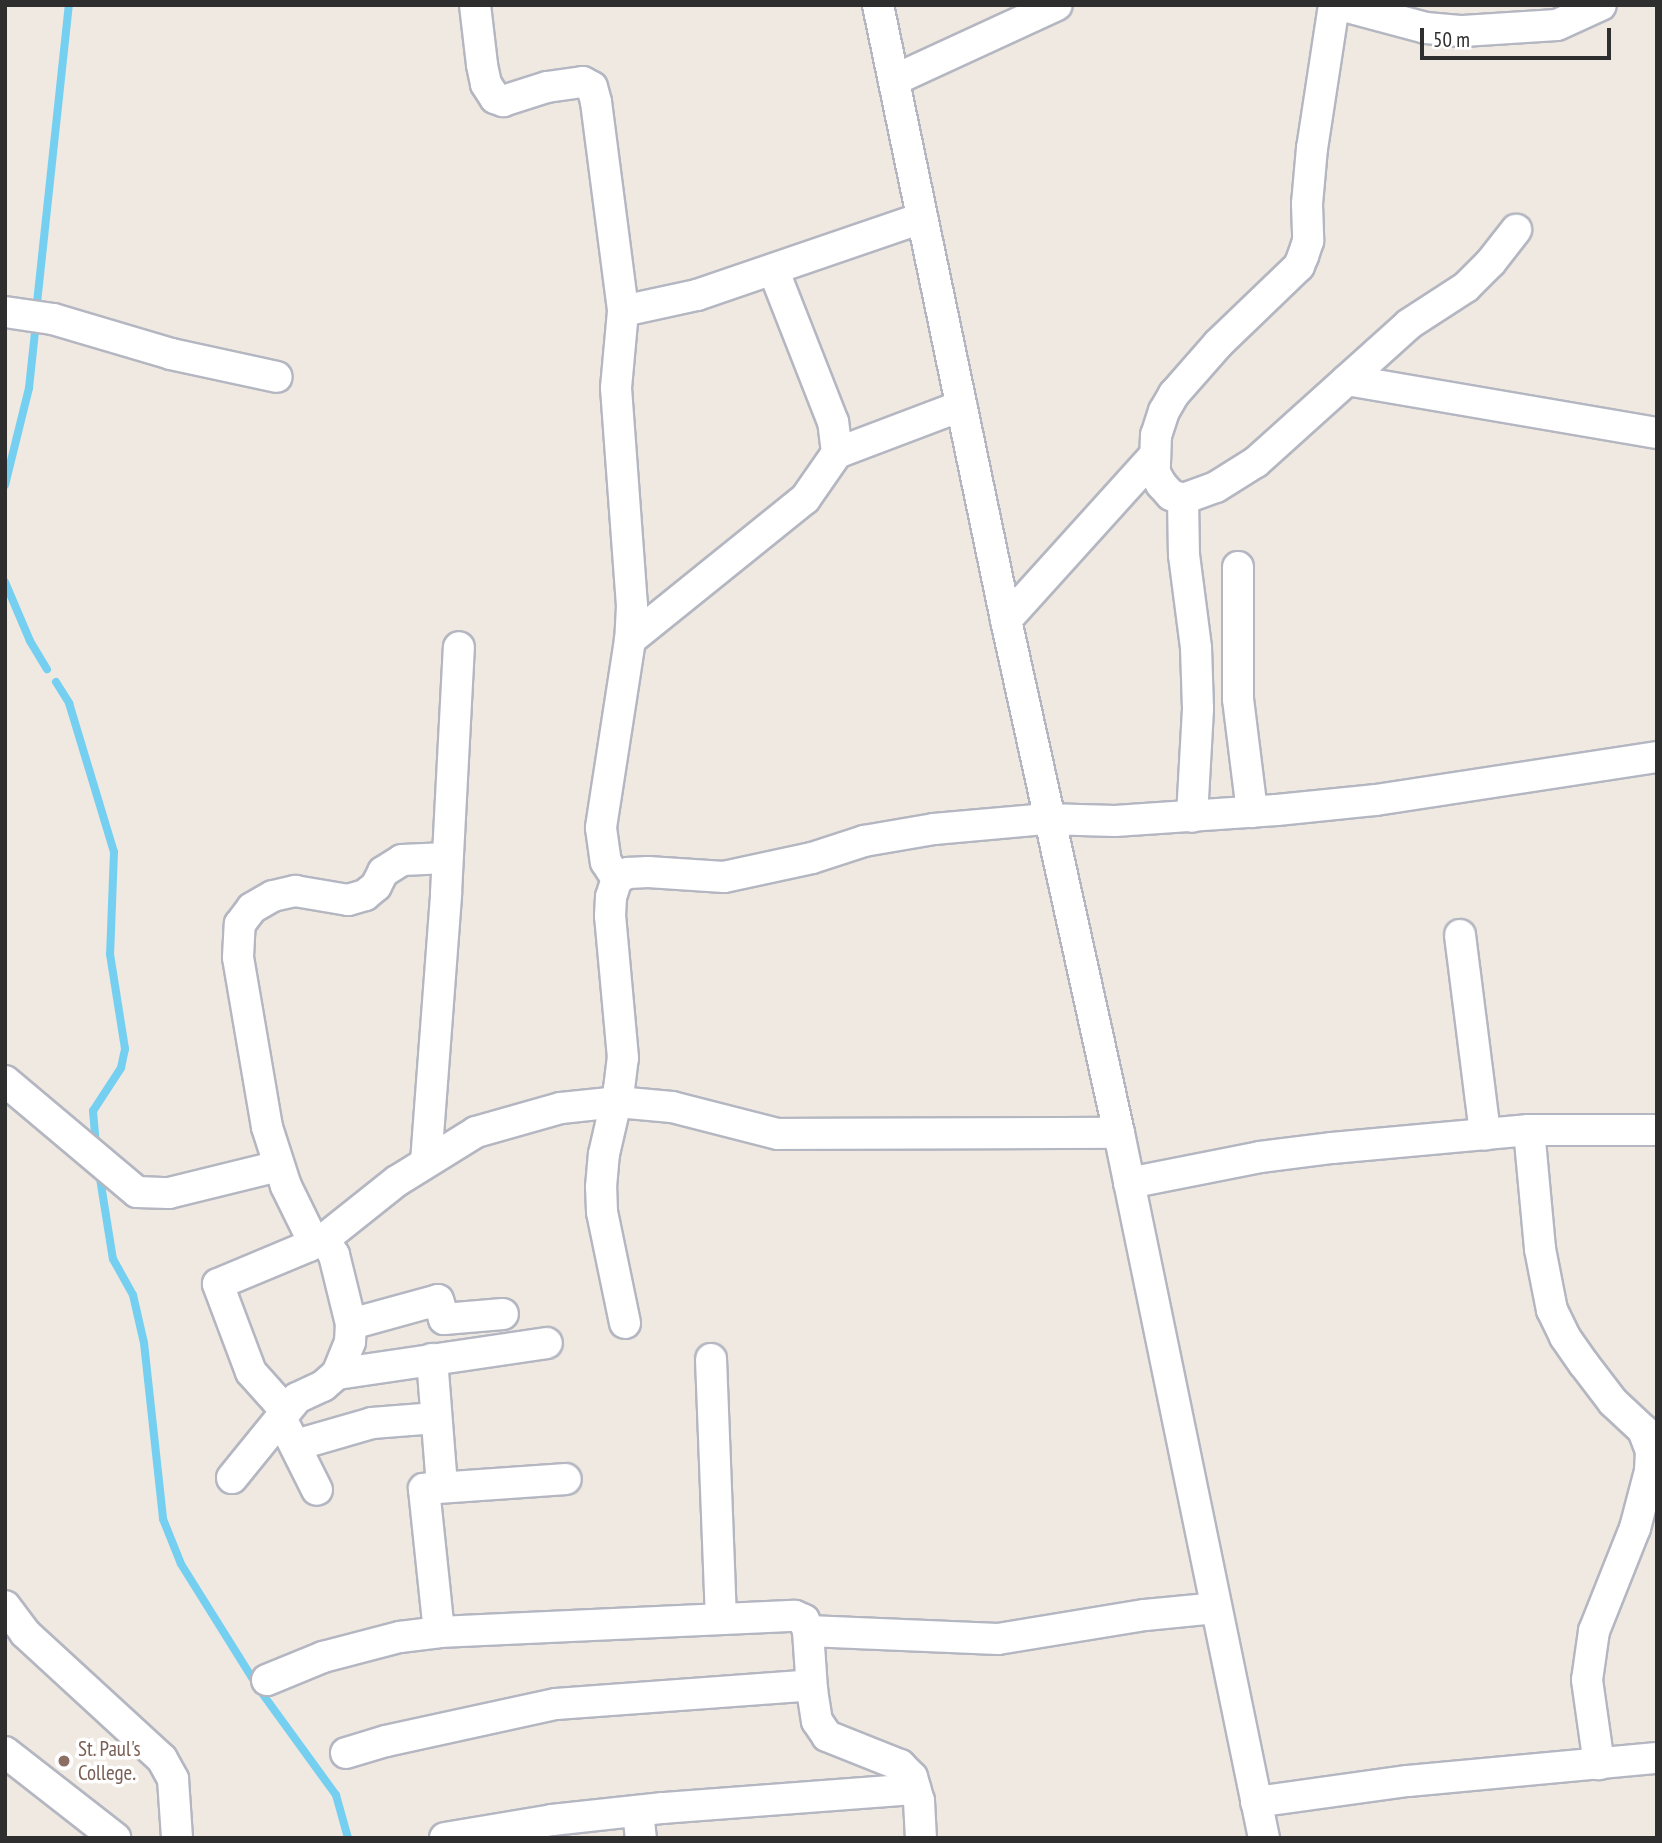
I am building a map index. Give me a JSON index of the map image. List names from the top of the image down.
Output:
{
  "places": ["St. Paul's College."],
  "scale_bar": "50 m"
}
